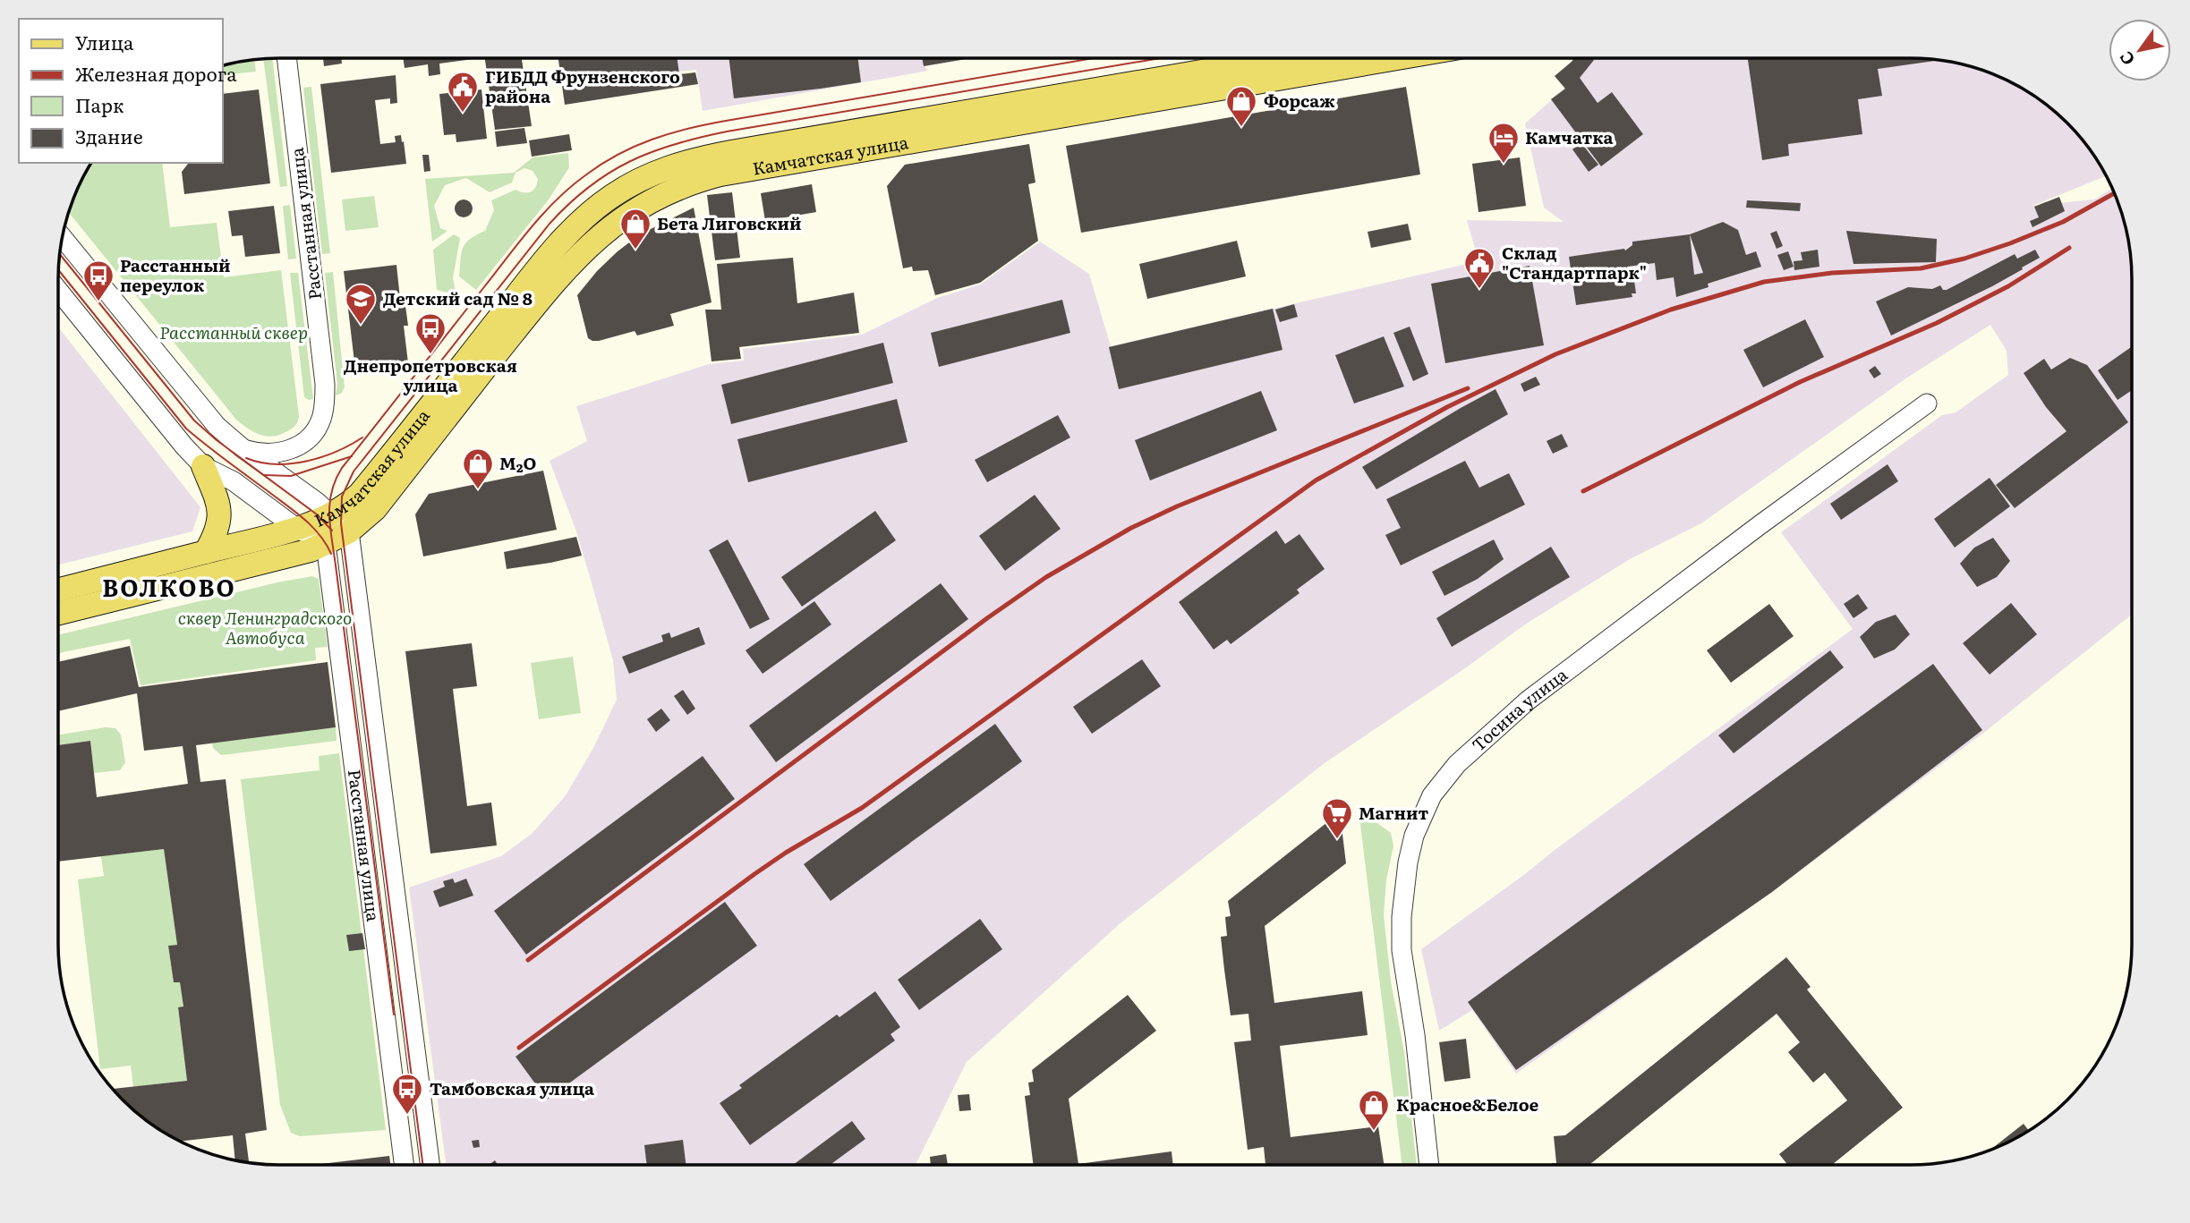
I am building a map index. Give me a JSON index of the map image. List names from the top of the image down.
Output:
{
  "streets": {
    "main road": ["Камчатская улица"],
    "street": ["Расстанная улица", "Тосина улица"]
  },
  "crossings": [
    ["Камчатская улица", "Расстанная улица"]
  ],
  "districts": ["ВОЛКОВО"],
  "parks": ["Расстанный сквер", "сквер Ленинградского Автобуса"],
  "places": {
    "public building": ["ГИБДД Фрунзенского района", "Склад \"Стандартпарк\""],
    "shop": [
      "Форсаж",
      "Бета Лиговский",
      "М₂O",
      "Красное&Белое"
    ],
    "hotel": ["Камчатка"],
    "bus stop": ["Расстанный переулок", "Днепропетровская улица", "Тамбовская улица"],
    "school or university": ["Детский сад № 8"],
    "supermarket": ["Магнит"]
  },
  "legend": [
    "Улица",
    "Железная дорога",
    "Парк",
    "Здание"
  ],
  "north": "bottom left"
}
